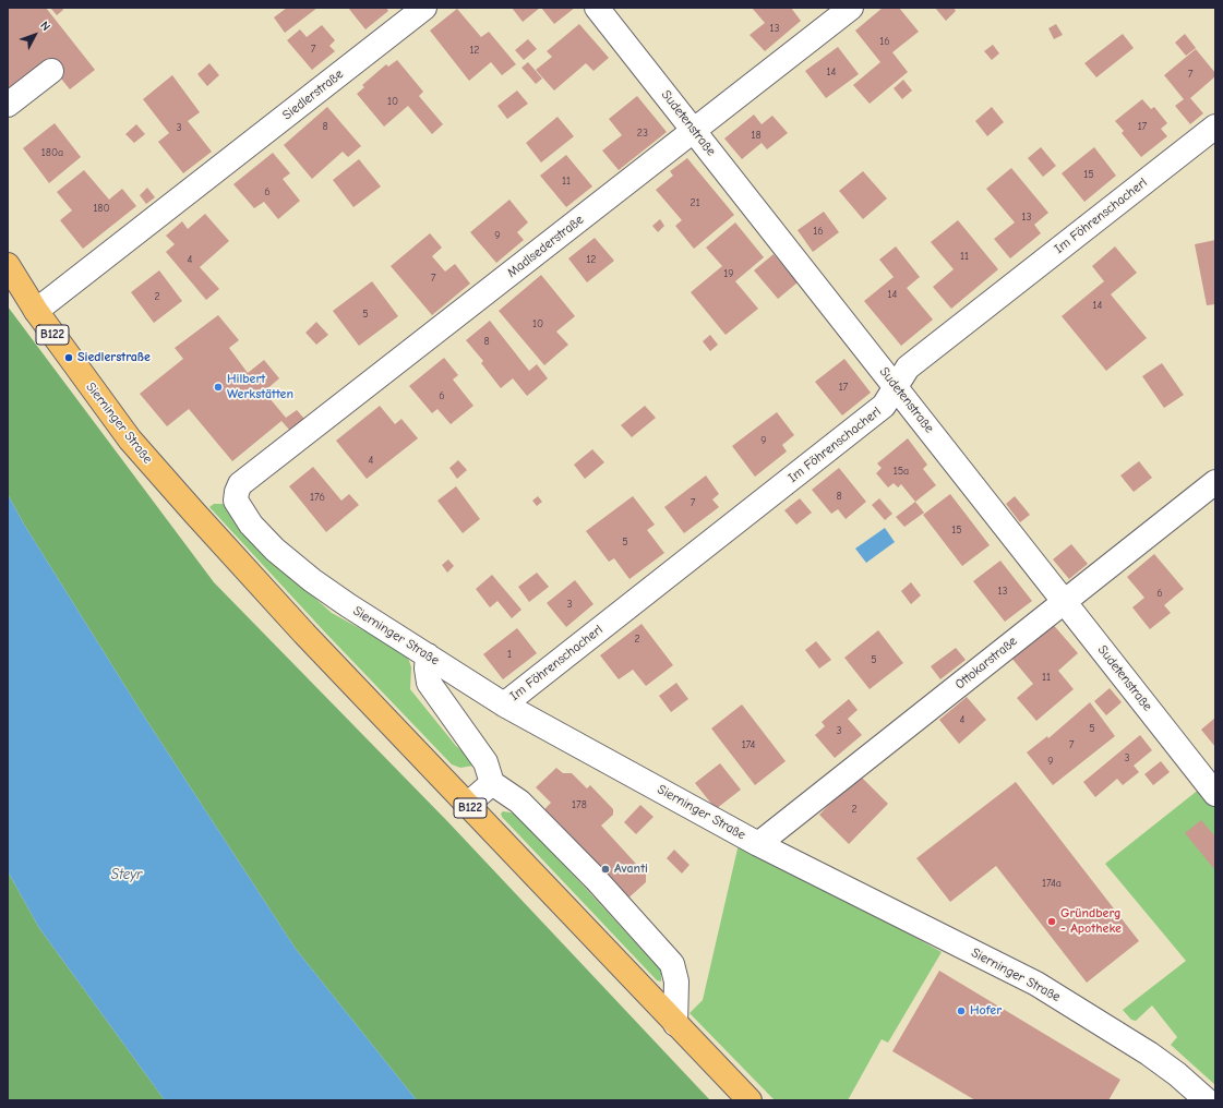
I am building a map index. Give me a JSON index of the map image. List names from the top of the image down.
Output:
{
  "streets": {
    "main road": ["B122", "Sierninger Straße"],
    "street": [
      "Siedlerstraße",
      "Sudetenstraße",
      "Im Föhrenschacherl",
      "Madlsederstraße",
      "Ottokarstraße"
    ]
  },
  "crossings": [
    ["Siedlerstraße", "Sierninger Straße"],
    ["Sudetenstraße", "Im Föhrenschacherl"],
    ["Sudetenstraße", "Madlsederstraße"],
    ["Sudetenstraße", "Ottokarstraße"],
    ["Im Föhrenschacherl", "Sierninger Straße"],
    ["Madlsederstraße", "Sierninger Straße"],
    ["Sierninger Straße", "Ottokarstraße"]
  ],
  "water": ["Steyr"],
  "places": [
    "Siedlerstraße",
    "Hilbert Werkstätten",
    "Avanti",
    "Gründberg - Apotheke",
    "Hofer"
  ],
  "house_numbers": [
    "13",
    "16",
    "7",
    "12",
    "14",
    "7",
    "10",
    "8",
    "17",
    "3",
    "23",
    "18",
    "180a",
    "15",
    "11",
    "6",
    "21",
    "180",
    "13",
    "16",
    "9",
    "11",
    "4",
    "12",
    "19",
    "7",
    "14",
    "2",
    "14",
    "5",
    "10",
    "8",
    "17",
    "6",
    "9",
    "4",
    "15a",
    "8",
    "176",
    "7",
    "15",
    "5",
    "13",
    "6",
    "3",
    "2",
    "1",
    "5",
    "11",
    "4",
    "5",
    "3",
    "174",
    "7",
    "3",
    "9",
    "178",
    "2",
    "174a"
  ],
  "north": "top right"
}
